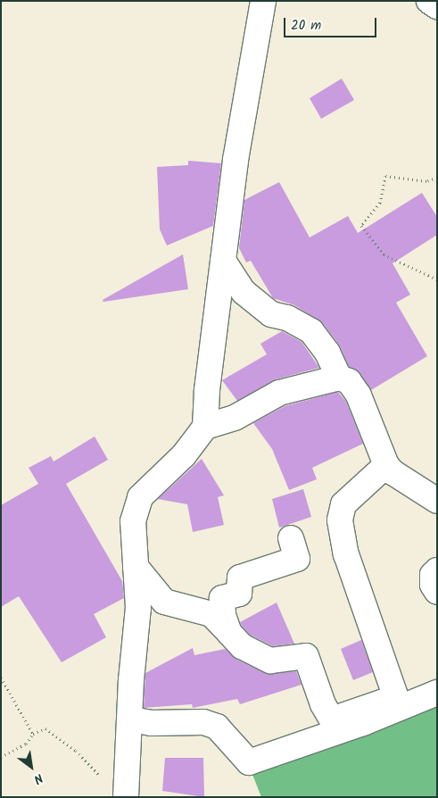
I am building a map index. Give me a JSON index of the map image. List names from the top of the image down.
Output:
{
  "scale_bar": "20 m",
  "north": "bottom right"
}
